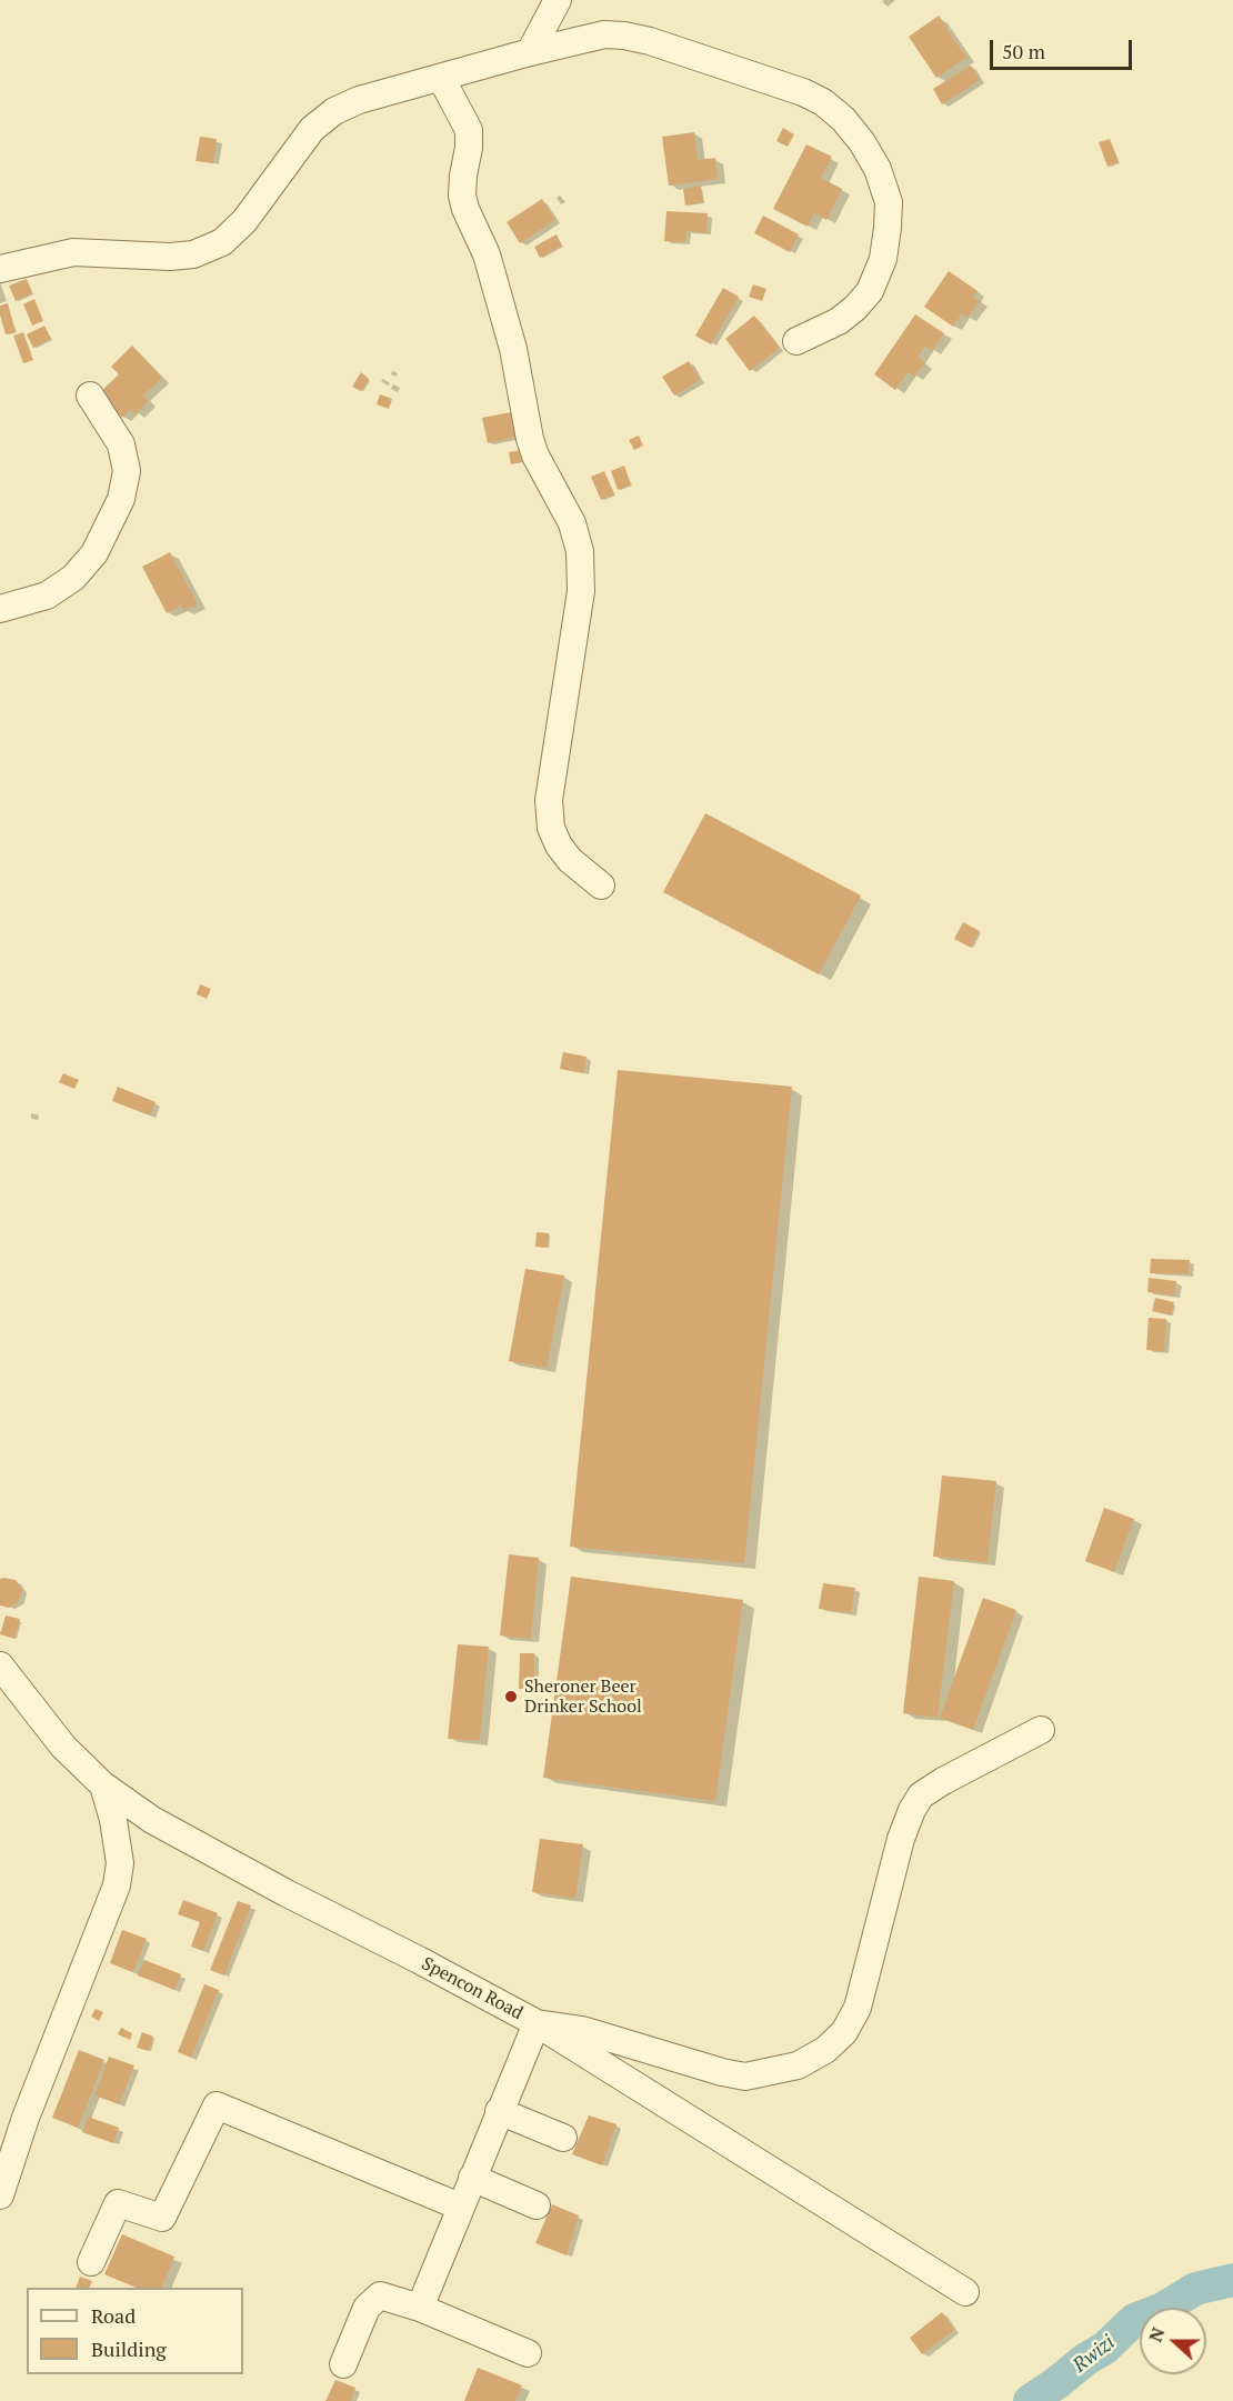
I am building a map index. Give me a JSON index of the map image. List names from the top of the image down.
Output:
{
  "streets": {
    "street": ["Spencon Road"]
  },
  "water": ["Rwizi"],
  "places": ["Sheroner Beer Drinker School"],
  "legend": ["Road", "Building"],
  "scale_bar": "50 m",
  "north": "left"
}
